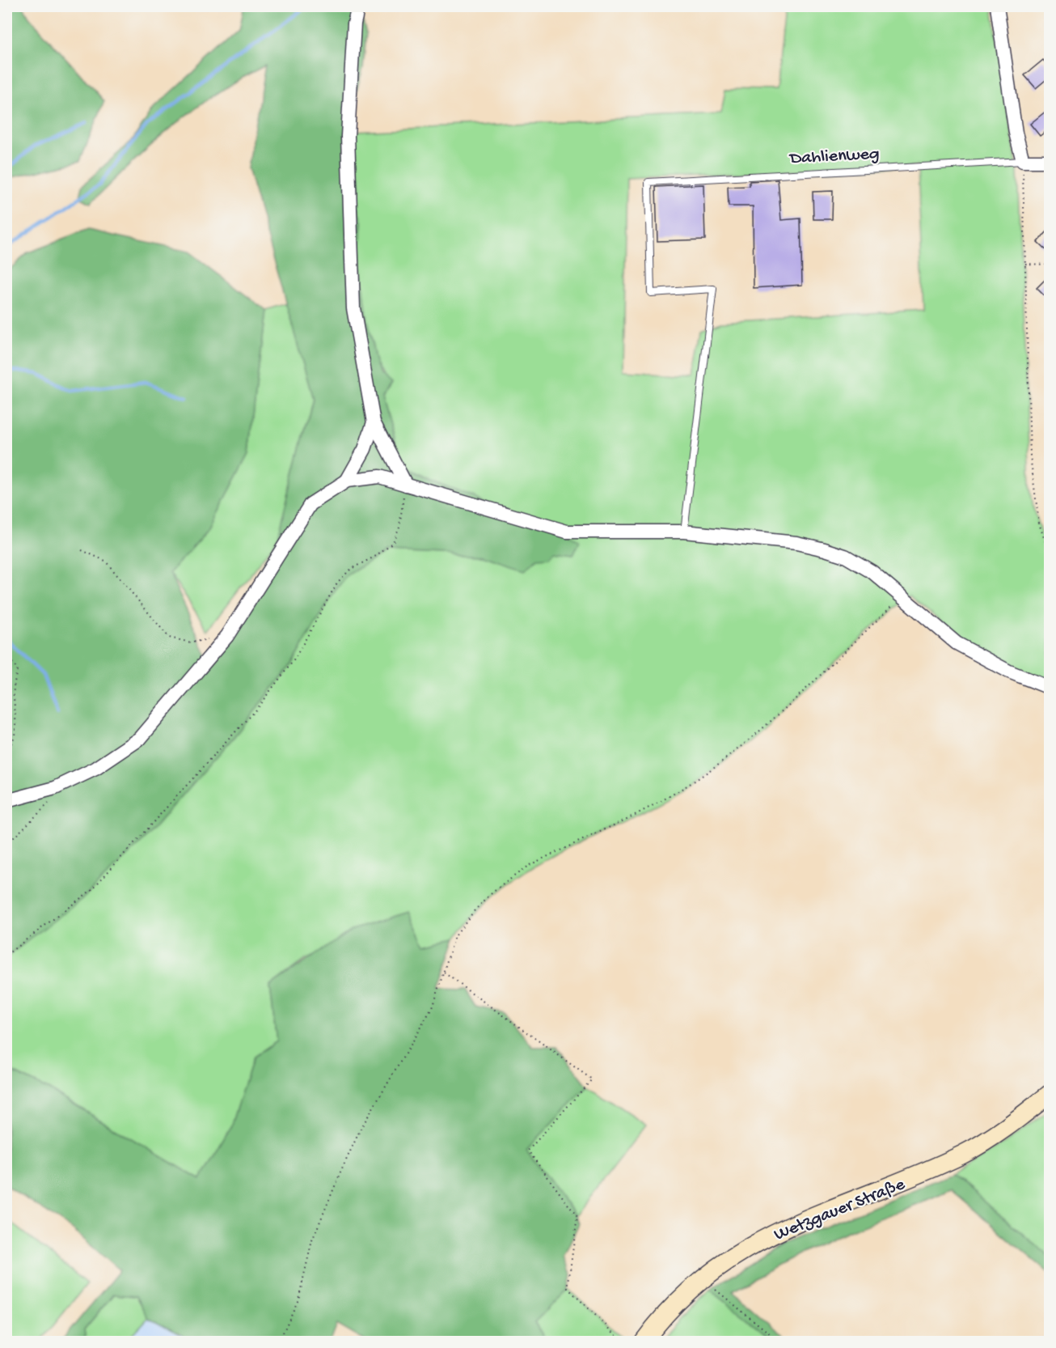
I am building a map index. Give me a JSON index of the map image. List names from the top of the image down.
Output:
{
  "streets": {
    "street": ["Dahlienweg", "Wetzgauer Straße"]
  }
}
